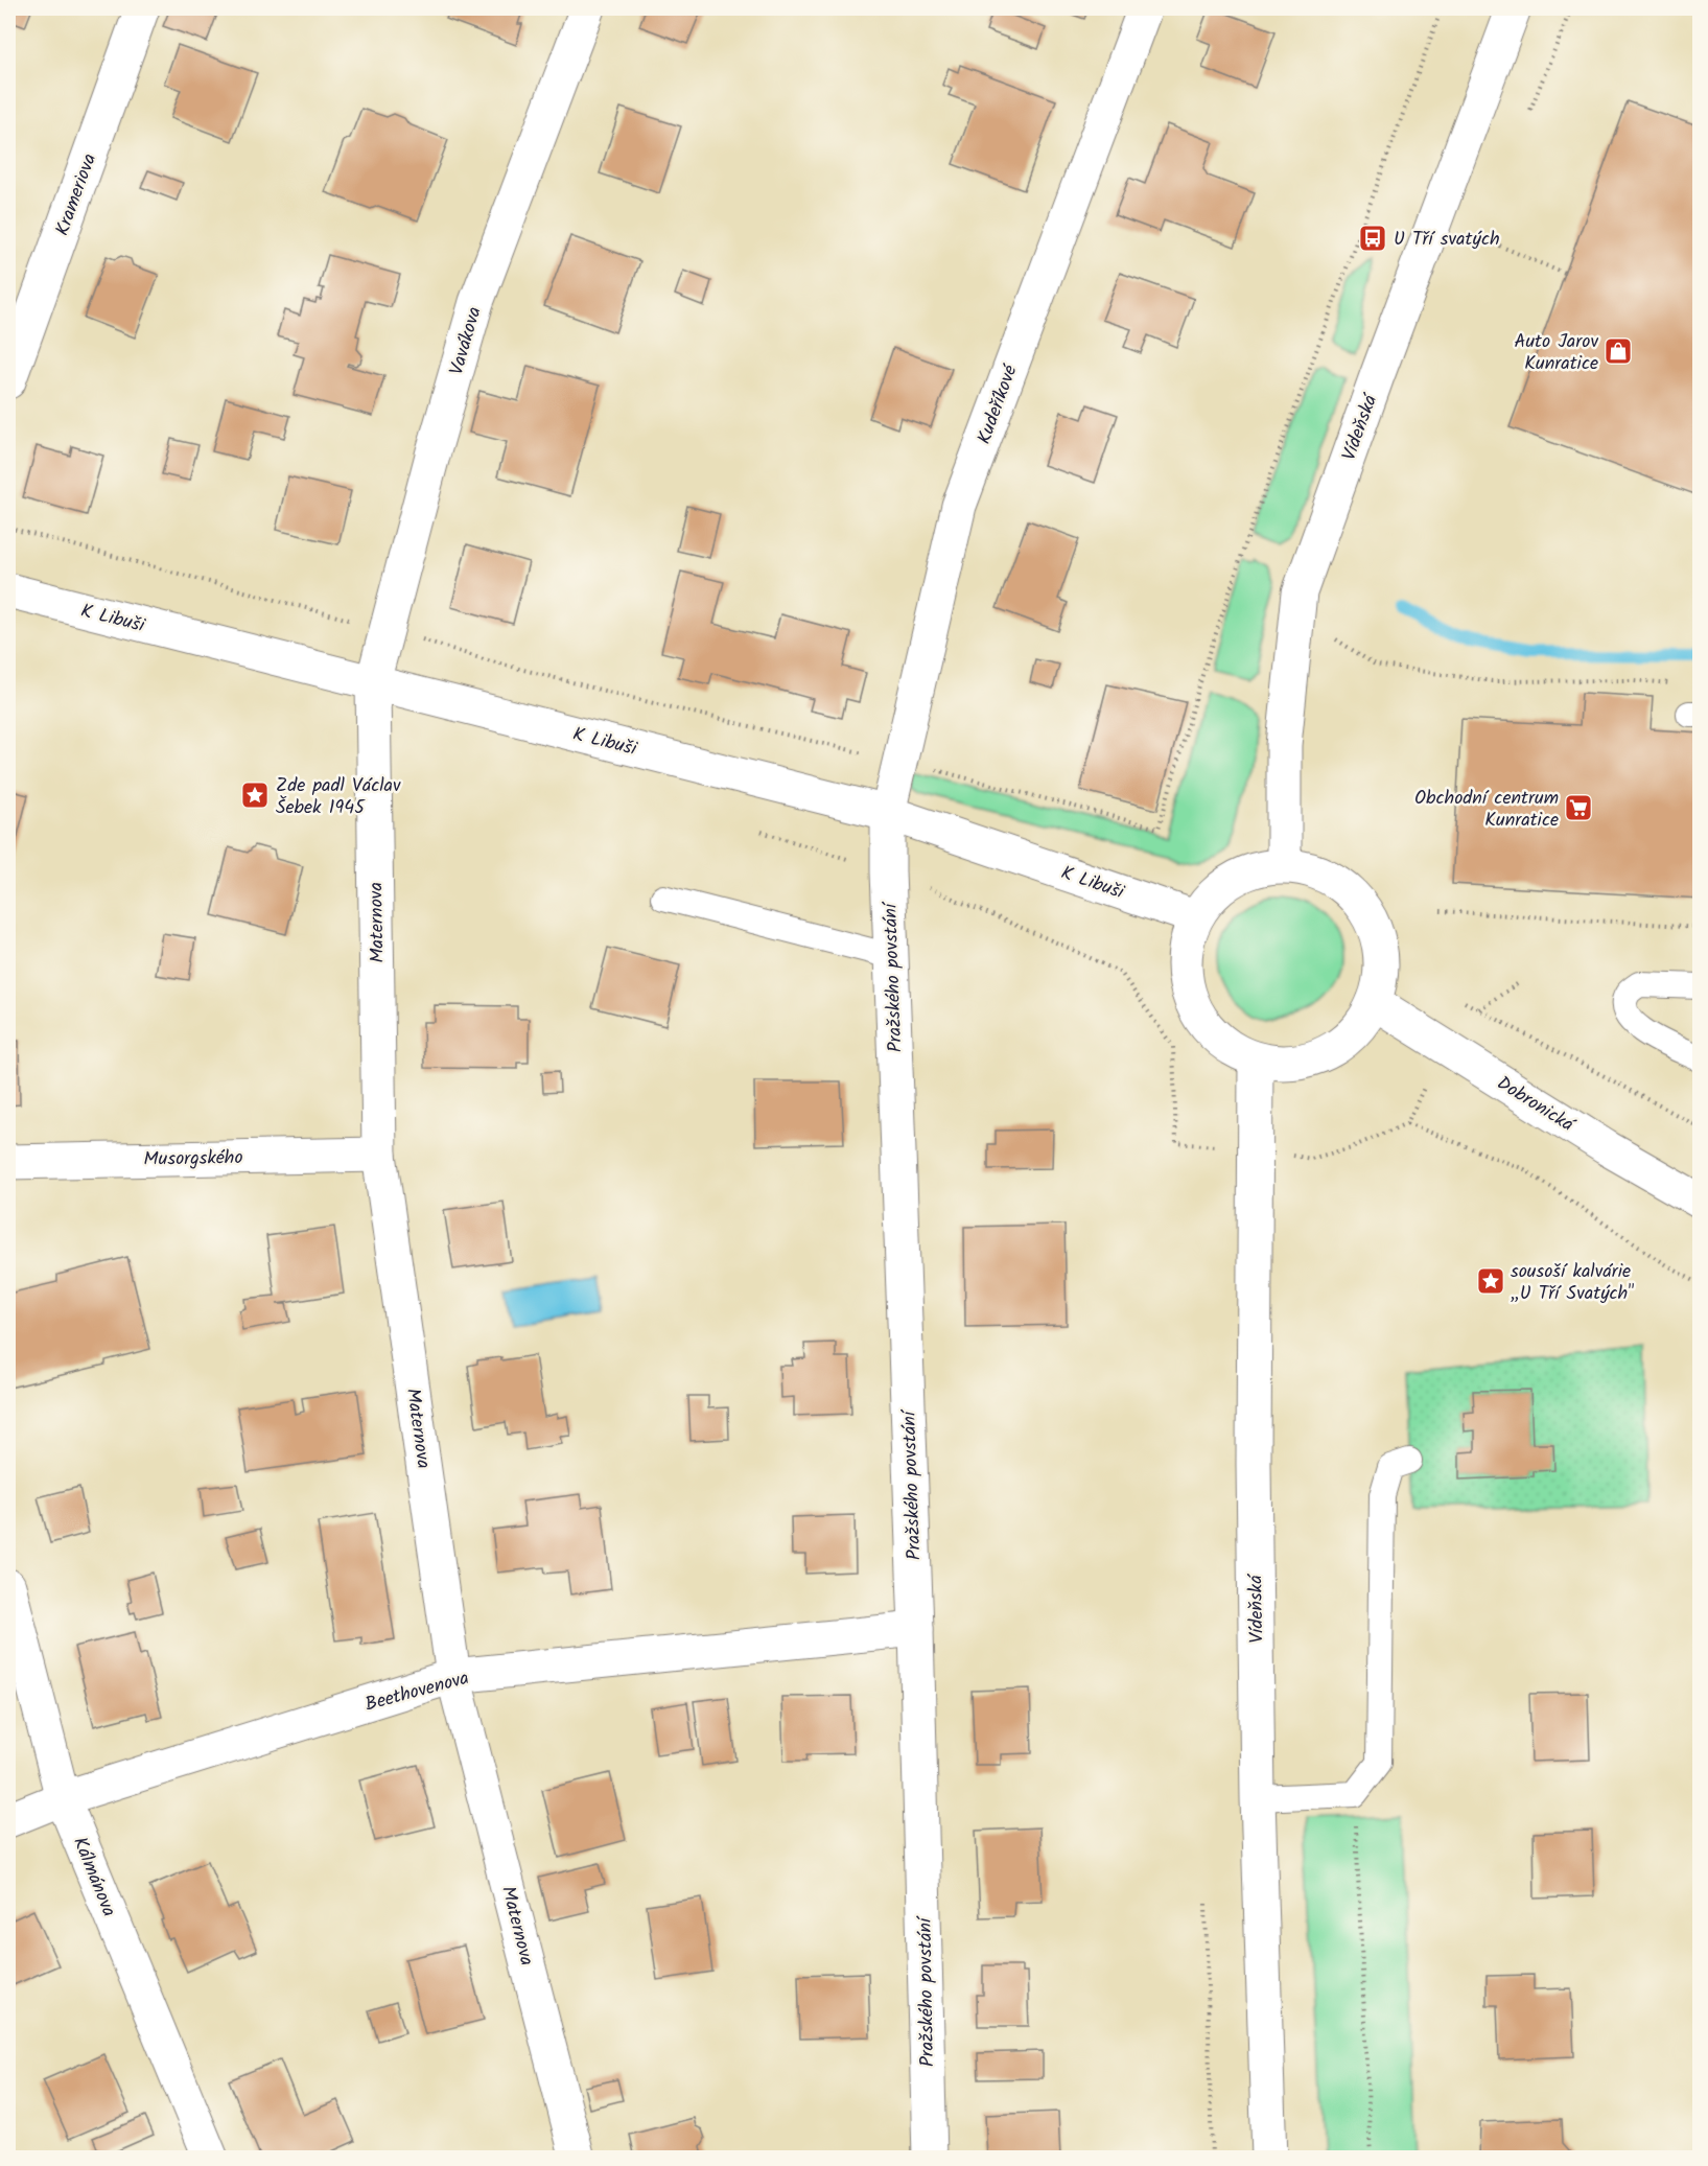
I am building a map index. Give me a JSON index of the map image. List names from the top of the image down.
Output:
{
  "streets": {
    "street": [
      "Krameriova",
      "Vavákova",
      "Kudeříkové",
      "Vídeňská",
      "K Libuši",
      "Maternova",
      "Pražského povstání",
      "Dobronická",
      "Musorgského",
      "Beethovenova",
      "Kálmánova"
    ]
  },
  "crossings": [
    ["Vavákova", "K Libuši"],
    ["Vavákova", "Maternova"],
    ["Kudeříkové", "K Libuši"],
    ["Kudeříkové", "Pražského povstání"],
    ["Vídeňská", "K Libuši"],
    ["Vídeňská", "Dobronická"],
    ["K Libuši", "Maternova"],
    ["K Libuši", "Pražského povstání"],
    ["K Libuši", "Dobronická"],
    ["Maternova", "Musorgského"],
    ["Maternova", "Beethovenova"],
    ["Pražského povstání", "Beethovenova"],
    ["Beethovenova", "Kálmánova"]
  ],
  "places": {
    "bus stop": ["U Tří svatých"],
    "shop": ["Auto Jarov Kunratice"],
    "place": ["Zde padl Václav Šebek 1945", "sousoší kalvárie „U Tří Svatých\""],
    "supermarket": ["Obchodní centrum Kunratice"]
  }
}
